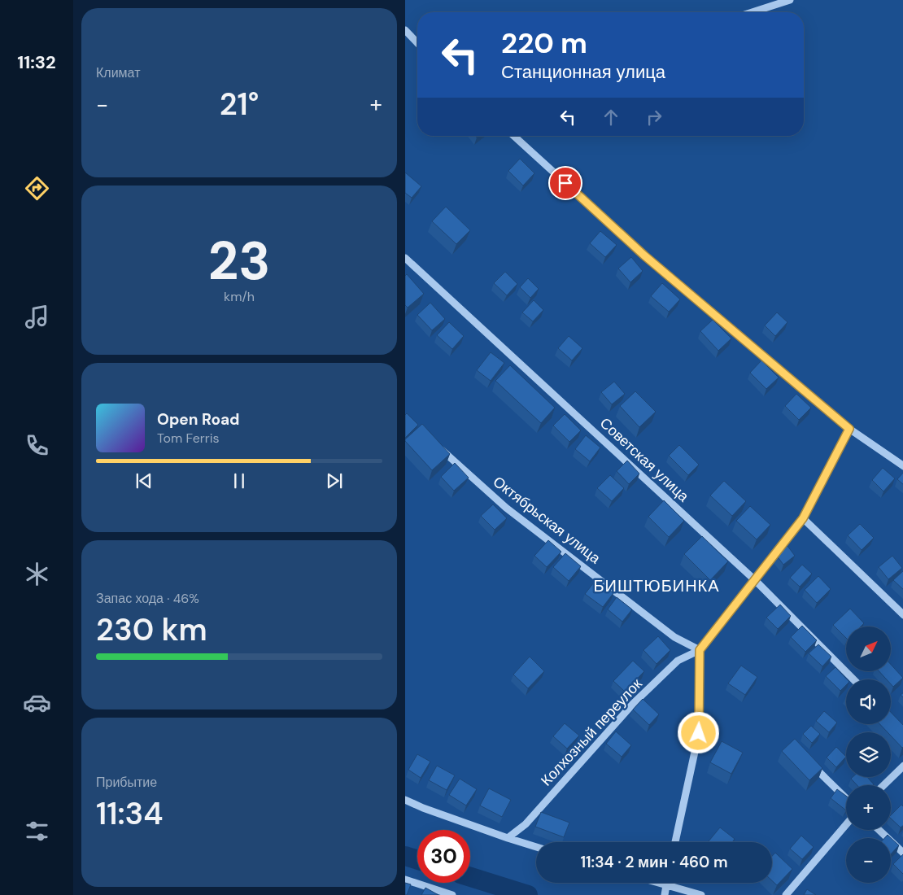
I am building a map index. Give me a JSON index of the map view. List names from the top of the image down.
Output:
{
  "streets": {
    "street": ["Советская улица", "Октябрьская улица", "Колхозный переулок"]
  },
  "crossings": [
    ["Октябрьская улица", "Колхозный переулок"]
  ],
  "districts": ["БИШТЮБИНКА"],
  "north": "top right",
  "page": {
    "tabs": "11:32",
    "tile": [
      "Климат",
      ["23", "km/h"],
      ["Запас хода · 46%", "230 km"],
      ["Прибытие", "11:34"]
    ],
    "turn": ["220 m", "Станционная улица"],
    "heat": ["−", "21°", "+"],
    "song": ["Open Road", "Tom Ferris"],
    "map_buttons": ["+", "−"],
    "limit": "30",
    "trip": "11:34 · 2 мин · 460 m"
  }
}
